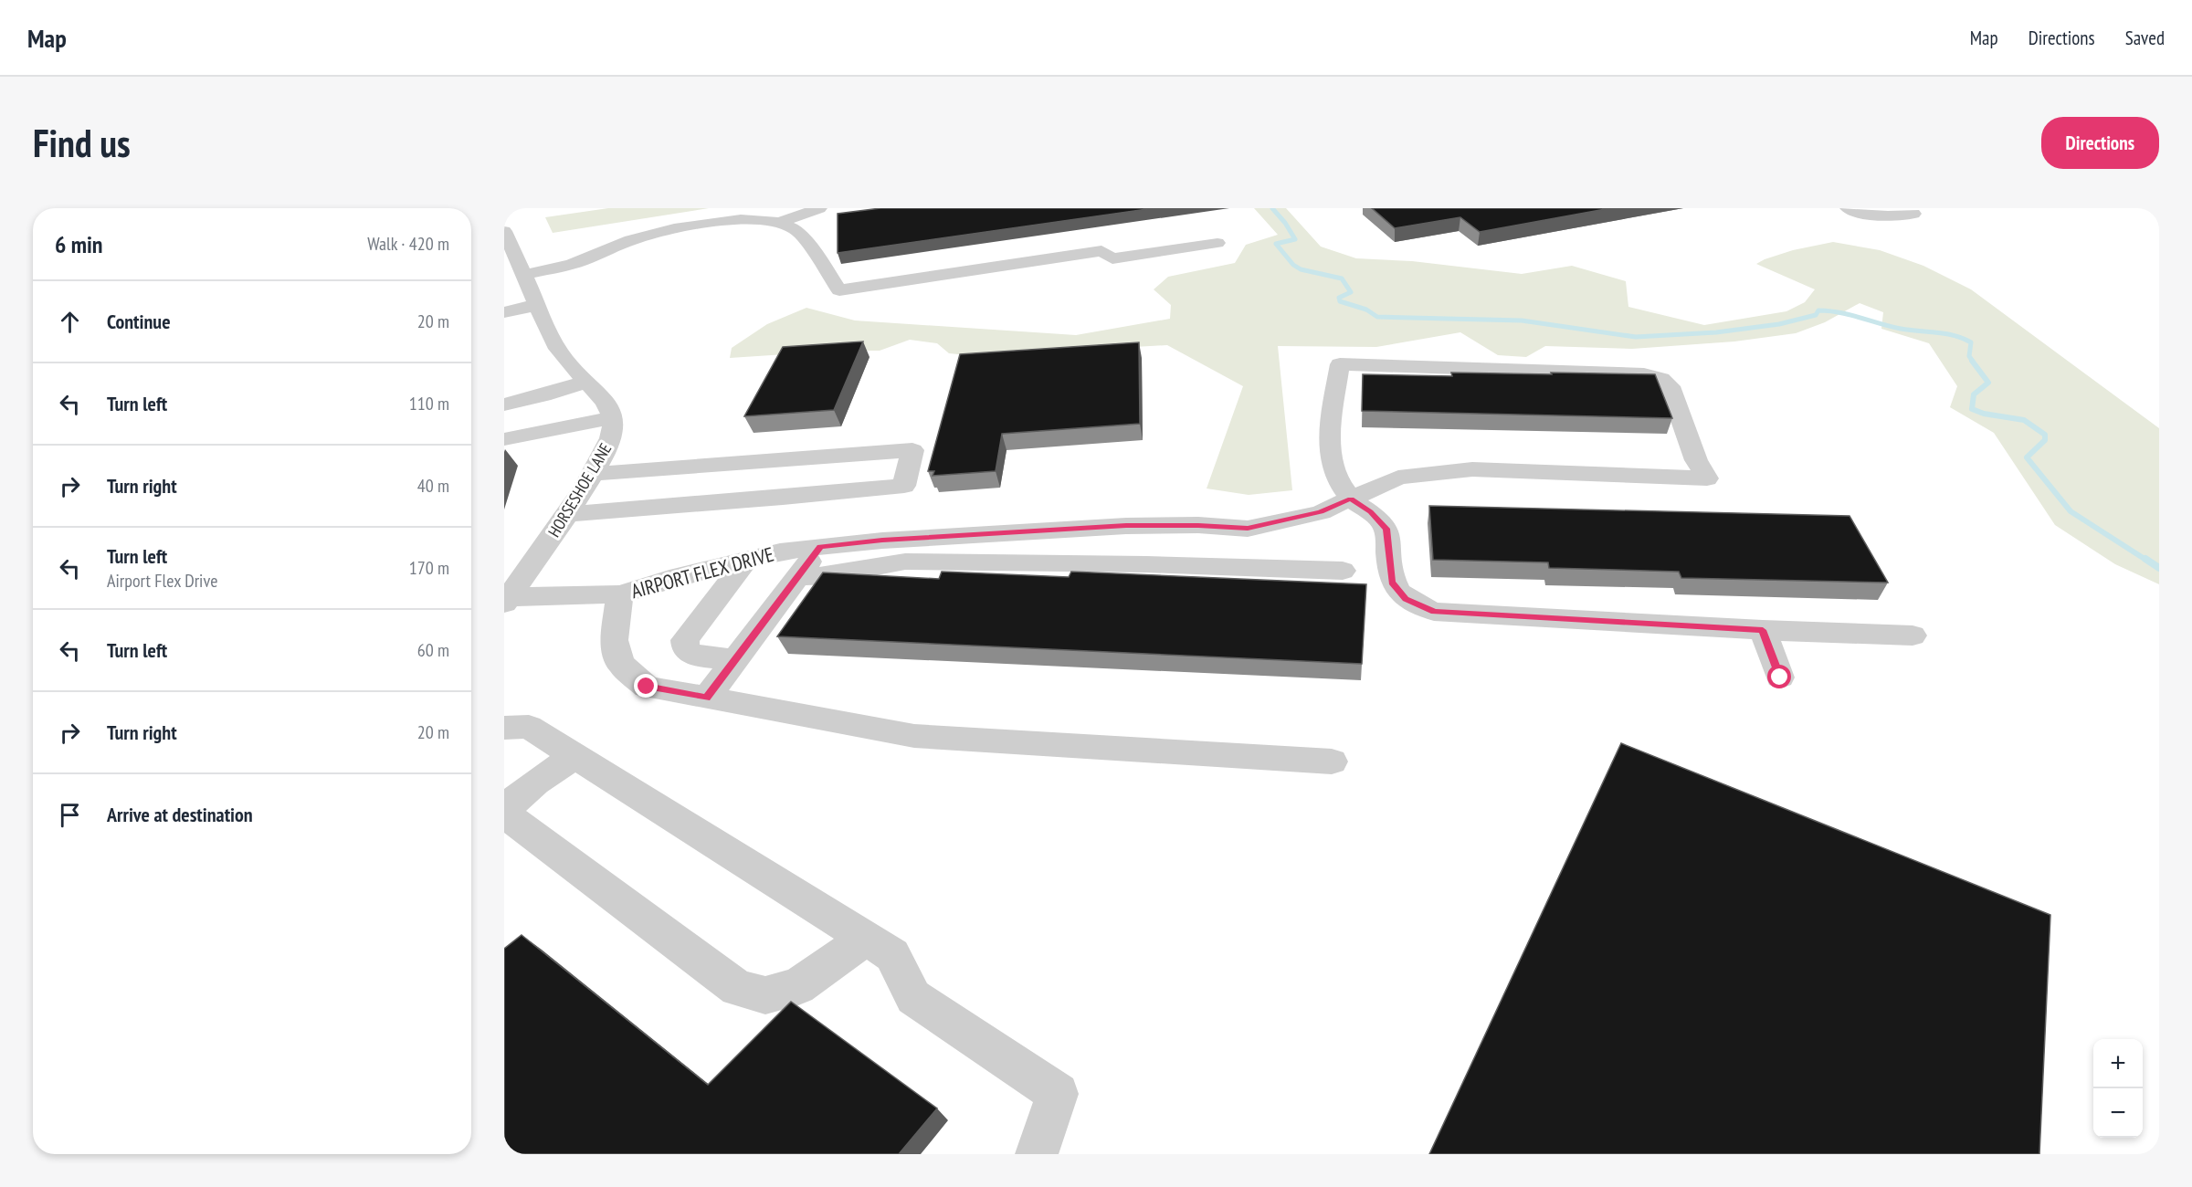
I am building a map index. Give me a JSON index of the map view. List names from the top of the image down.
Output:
{
  "streets": {
    "street": ["HORSESHOE LANE", "AIRPORT FLEX DRIVE"]
  },
  "crossings": [
    ["HORSESHOE LANE", "AIRPORT FLEX DRIVE"]
  ],
  "page": {
    "header": "Map",
    "nav": ["Map", "Directions", "Saved"],
    "buttons": "Directions",
    "title": "Find us",
    "heading": ["6 min", "Walk · 420 m"],
    "list": [
      ["Continue", "20 m"],
      ["Turn left", "110 m"],
      ["Turn right", "40 m"],
      ["Turn left", "Airport Flex Drive", "170 m"],
      ["Turn left", "60 m"],
      ["Turn right", "20 m"],
      "Arrive at destination"
    ],
    "map_buttons": ["+", "−"]
  }
}
